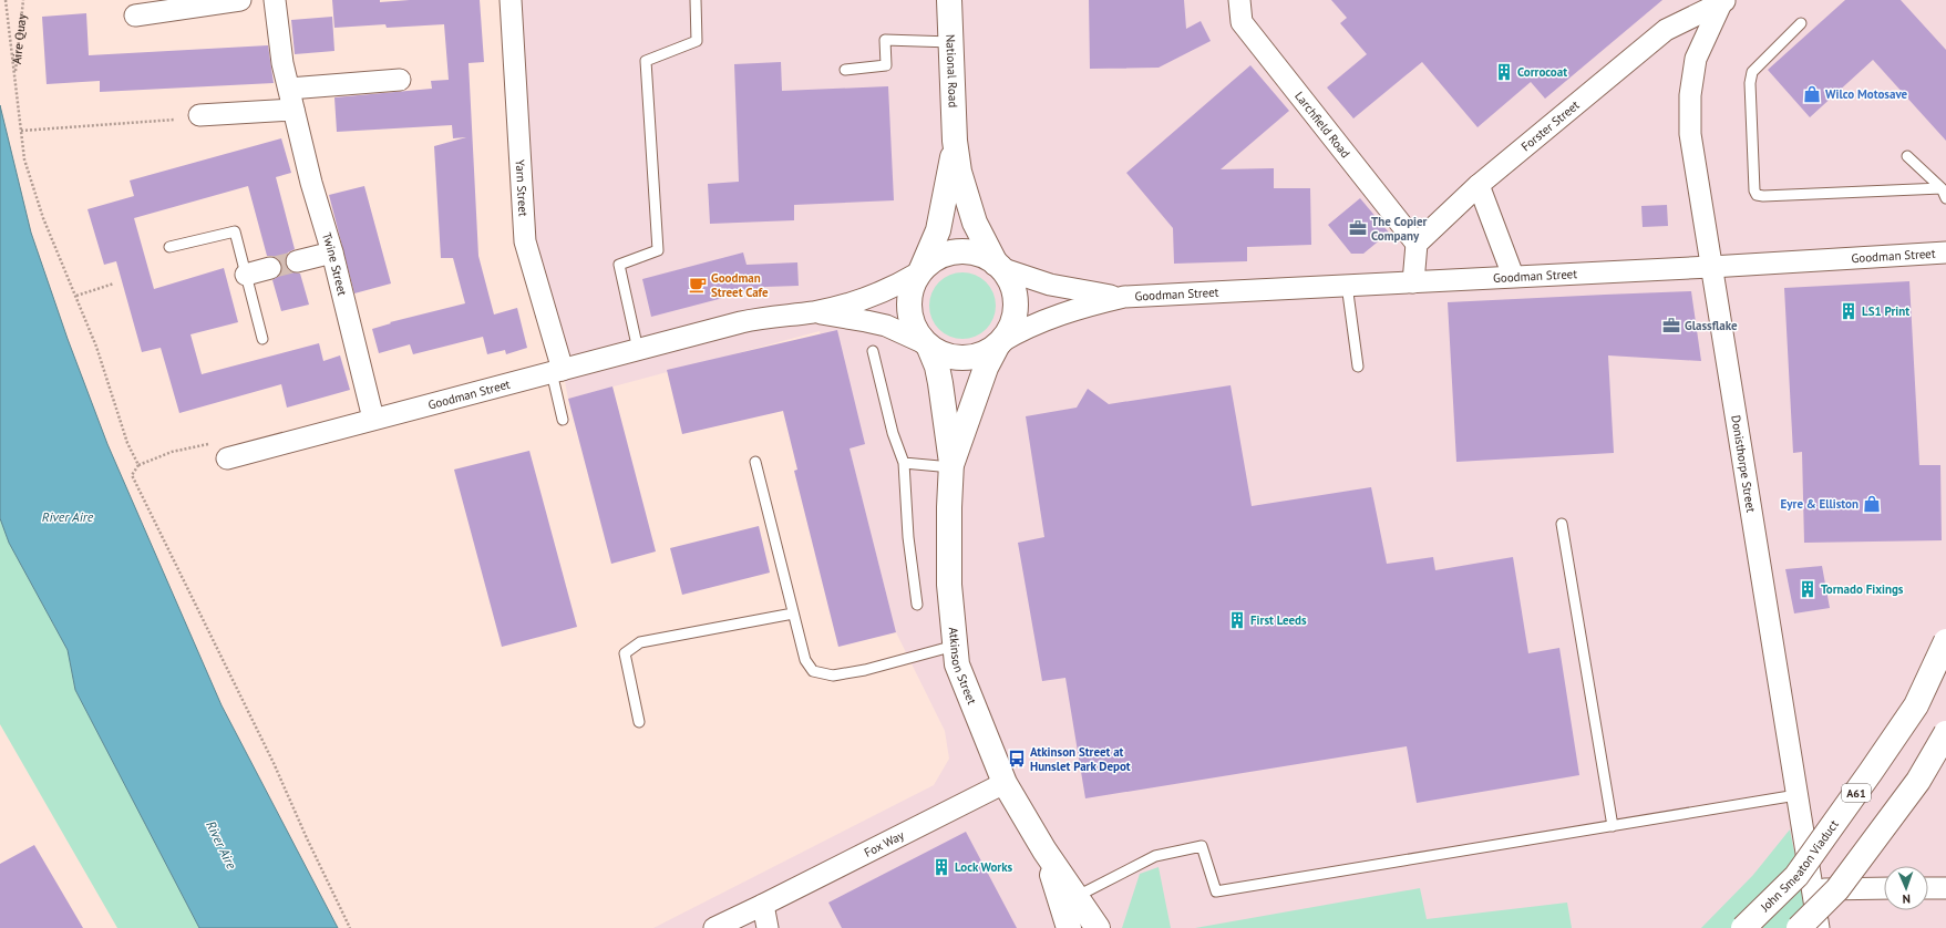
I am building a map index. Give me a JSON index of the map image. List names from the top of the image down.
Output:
{
  "streets": {
    "main road": [
      "National Road",
      "Atkinson Street",
      "A61",
      "John Smeaton Viaduct"
    ],
    "street": [
      "Larchfield Road",
      "Forster Street",
      "Yarn Street",
      "Goodman Street",
      "Twine Street",
      "Donisthorpe Street",
      "Fox Way"
    ],
    "path": ["Aire Quay"]
  },
  "crossings": [
    ["National Road", "Goodman Street"],
    ["National Road", "Atkinson Street"],
    ["Larchfield Road", "Forster Street"],
    ["Forster Street", "Donisthorpe Street"],
    ["Yarn Street", "Goodman Street"],
    ["Goodman Street", "Twine Street"],
    ["Goodman Street", "Donisthorpe Street"],
    ["Goodman Street", "Atkinson Street"],
    ["Atkinson Street", "Fox Way"]
  ],
  "water": ["River Aire"],
  "places": {
    "building": [
      "Corrocoat",
      "LS1 Print",
      "Tornado Fixings",
      "First Leeds",
      "Lock Works"
    ],
    "shop": ["Wilco Motosave", "Eyre & Elliston"],
    "office": ["The Copier Company", "Glassflake"],
    "cafe": ["Goodman Street Cafe"],
    "bus stop": ["Atkinson Street at Hunslet Park Depot"]
  },
  "north": "bottom"
}
